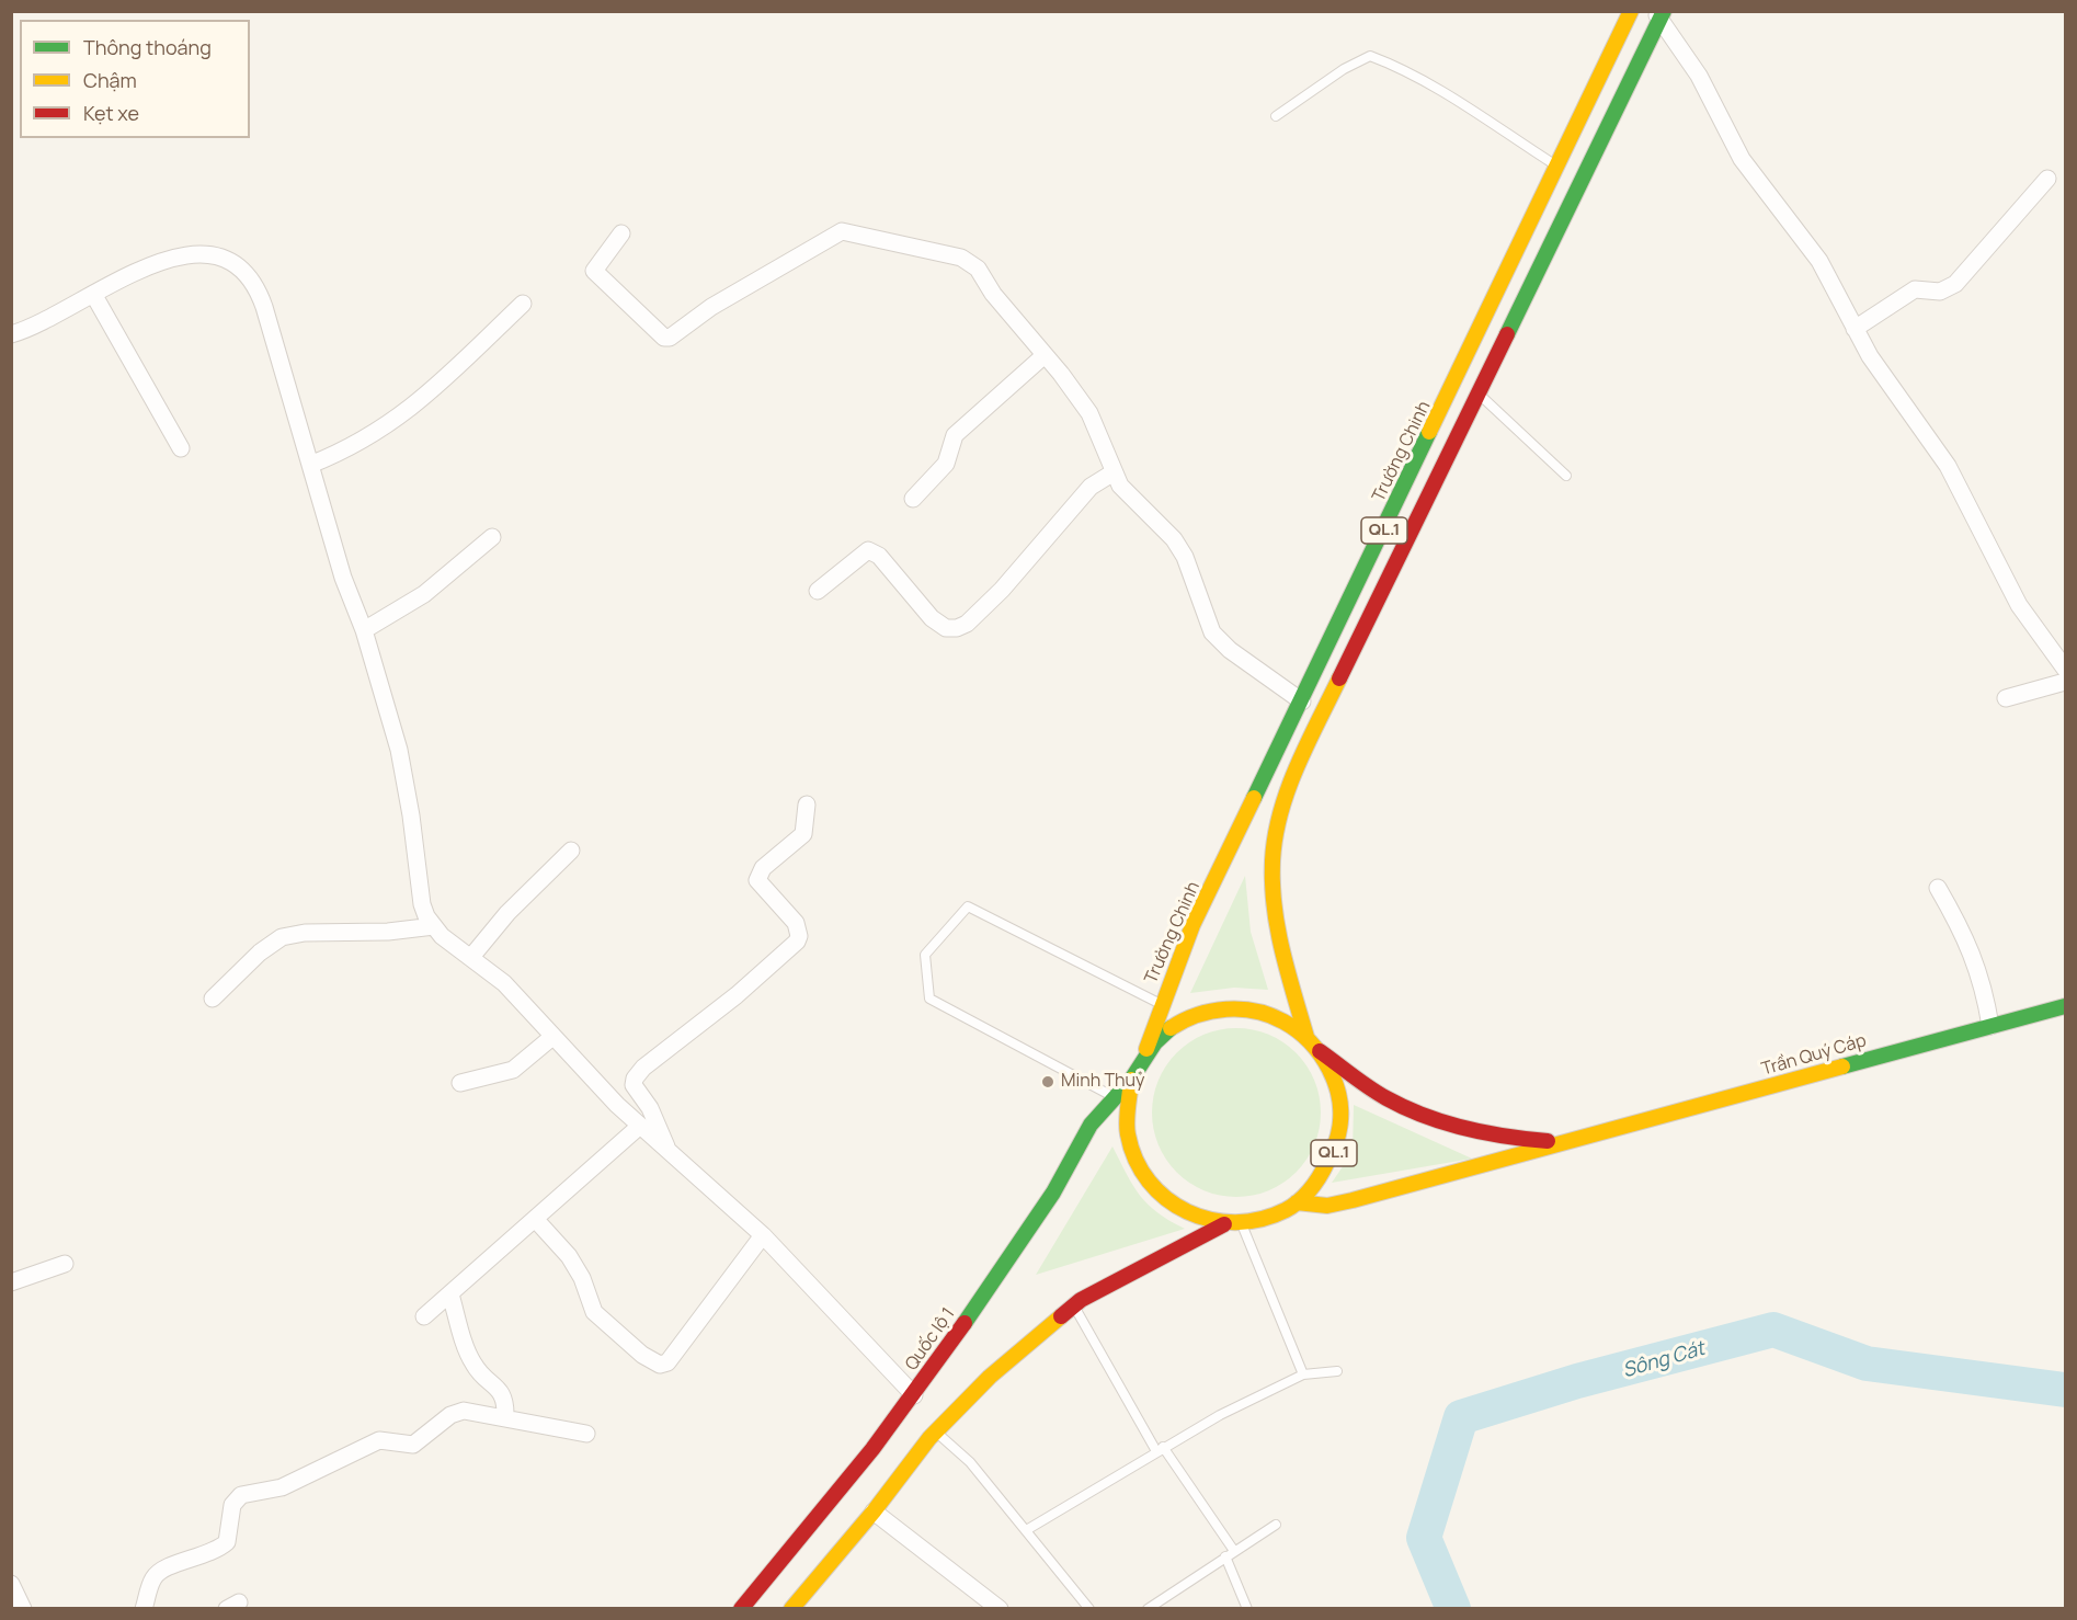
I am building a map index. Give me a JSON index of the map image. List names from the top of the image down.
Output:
{
  "streets": {
    "main road": [
      "Trường Chinh",
      "QL.1",
      "Trần Quý Cáp",
      "Quốc lộ 1"
    ]
  },
  "crossings": [
    ["Trường Chinh", "QL.1"],
    ["Trường Chinh", "Trần Quý Cáp"],
    ["Trường Chinh", "Quốc lộ 1"],
    ["QL.1", "Trần Quý Cáp"],
    ["QL.1", "Quốc lộ 1"],
    ["Trần Quý Cáp", "Quốc lộ 1"]
  ],
  "water": ["Sông Cát"],
  "places": ["Minh Thuỷ"],
  "legend": ["Thông thoáng", "Chậm", "Kẹt xe"]
}
